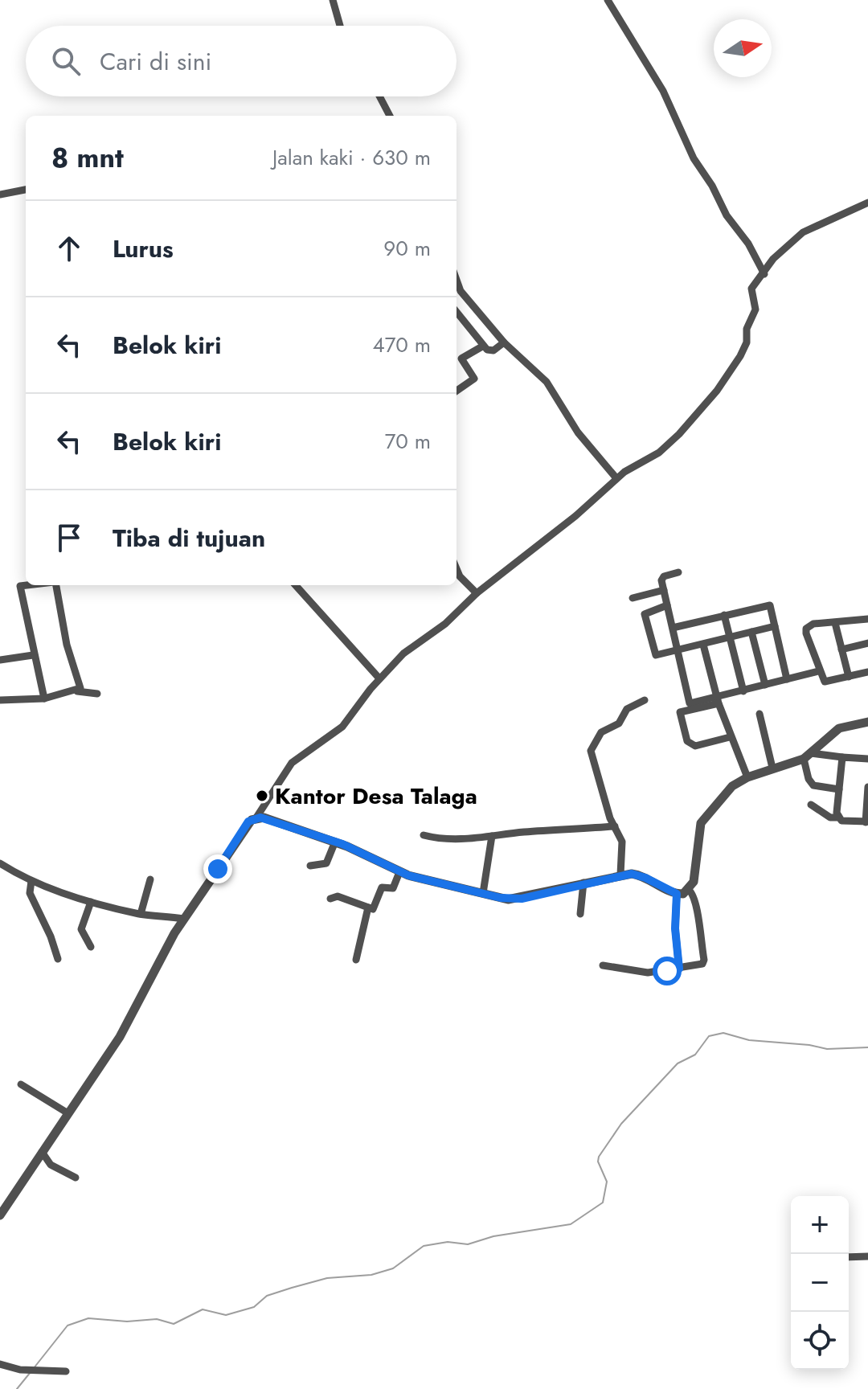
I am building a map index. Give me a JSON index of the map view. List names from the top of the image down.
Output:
{
  "places": ["Kantor Desa Talaga"],
  "north": "right",
  "page": {
    "search": "Cari di sini",
    "heading": ["8 mnt", "Jalan kaki · 630 m"],
    "list": [
      ["Lurus", "90 m"],
      ["Belok kiri", "470 m"],
      ["Belok kiri", "70 m"],
      "Tiba di tujuan"
    ],
    "map_buttons": ["+", "−"]
  }
}
